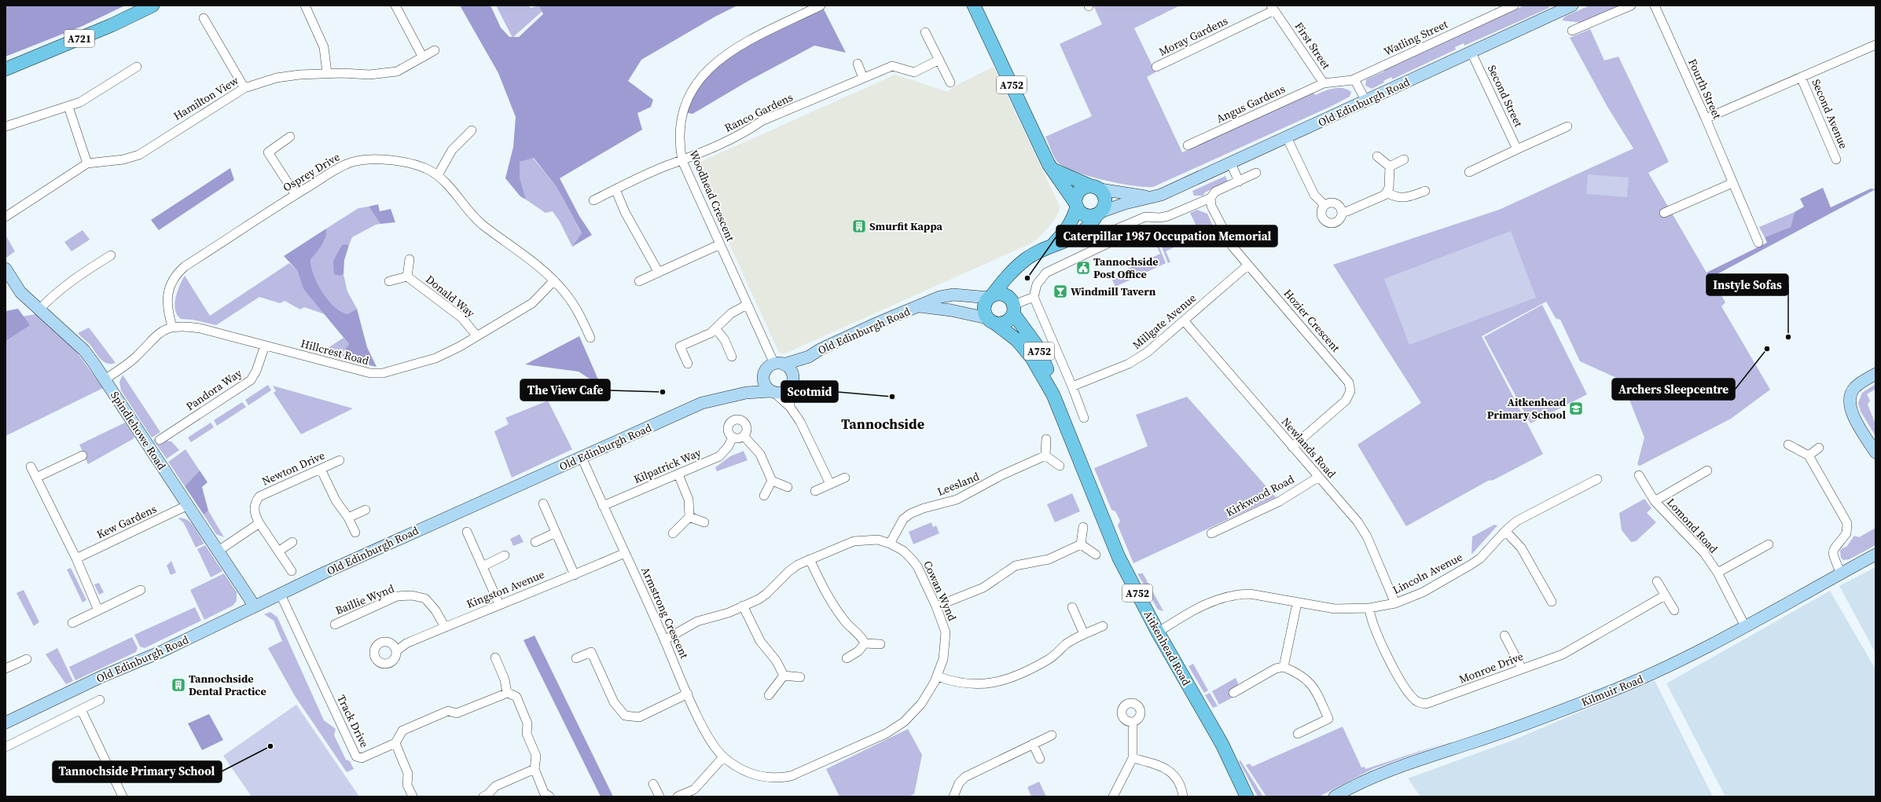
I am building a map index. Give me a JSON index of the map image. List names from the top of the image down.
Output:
{
  "streets": {
    "main road": [
      "A721",
      "A752",
      "Old Edinburgh Road",
      "Spindlehowe Road",
      "Aitkenhead Road",
      "Kilmuir Road"
    ],
    "street": [
      "Moray Gardens",
      "Watling Street",
      "First Street",
      "Fourth Street",
      "Second Street",
      "Hamilton View",
      "Angus Gardens",
      "Ranco Gardens",
      "Second Avenue",
      "Osprey Drive",
      "Woodhead Crescent",
      "Donald Way",
      "Hozier Crescent",
      "Millgate Avenue",
      "Hillcrest Road",
      "Pandora Way",
      "Newlands Road",
      "Kilpatrick Way",
      "Newton Drive",
      "Leesland",
      "Kirkwood Road",
      "Kew Gardens",
      "Lomond Road",
      "Lincoln Avenue",
      "Kingston Avenue",
      "Cowan Wynd",
      "Baillie Wynd",
      "Armstrong Crescent",
      "Monroe Drive",
      "Track Drive"
    ]
  },
  "crossings": [
    ["Moray Gardens", "First Street"],
    ["Watling Street", "First Street"],
    ["Watling Street", "Angus Gardens"],
    ["First Street", "Angus Gardens"],
    ["A752", "Old Edinburgh Road"],
    ["Fourth Street", "Second Avenue"],
    ["Second Street", "Old Edinburgh Road"],
    ["Old Edinburgh Road", "Woodhead Crescent"],
    ["Old Edinburgh Road", "Spindlehowe Road"],
    ["Old Edinburgh Road", "Armstrong Crescent"],
    ["Old Edinburgh Road", "Aitkenhead Road"],
    ["Old Edinburgh Road", "Track Drive"],
    ["Ranco Gardens", "Woodhead Crescent"],
    ["Osprey Drive", "Hillcrest Road"],
    ["Donald Way", "Hillcrest Road"],
    ["Hozier Crescent", "Millgate Avenue"],
    ["Hozier Crescent", "Newlands Road"],
    ["Millgate Avenue", "Newlands Road"],
    ["Hillcrest Road", "Pandora Way"],
    ["Hillcrest Road", "Spindlehowe Road"],
    ["Spindlehowe Road", "Kew Gardens"],
    ["Newlands Road", "Kirkwood Road"],
    ["Newlands Road", "Lincoln Avenue"],
    ["Kilpatrick Way", "Armstrong Crescent"],
    ["Leesland", "Cowan Wynd"],
    ["Lomond Road", "Kilmuir Road"],
    ["Lincoln Avenue", "Aitkenhead Road"],
    ["Lincoln Avenue", "Monroe Drive"],
    ["Kingston Avenue", "Baillie Wynd"],
    ["Kingston Avenue", "Armstrong Crescent"],
    ["Cowan Wynd", "Armstrong Crescent"]
  ],
  "districts": ["Tannochside"],
  "places": {
    "building": ["Smurfit Kappa", "Tannochside Dental Practice"],
    "public building": ["Tannochside Post Office"],
    "other": [
      "Caterpillar 1987 Occupation Memorial",
      "Instyle Sofas",
      "Archers Sleepcentre",
      "The View Cafe",
      "Scotmid",
      "Tannochside Primary School"
    ],
    "bar": ["Windmill Tavern"],
    "school or university": ["Aitkenhead Primary School"]
  }
}
